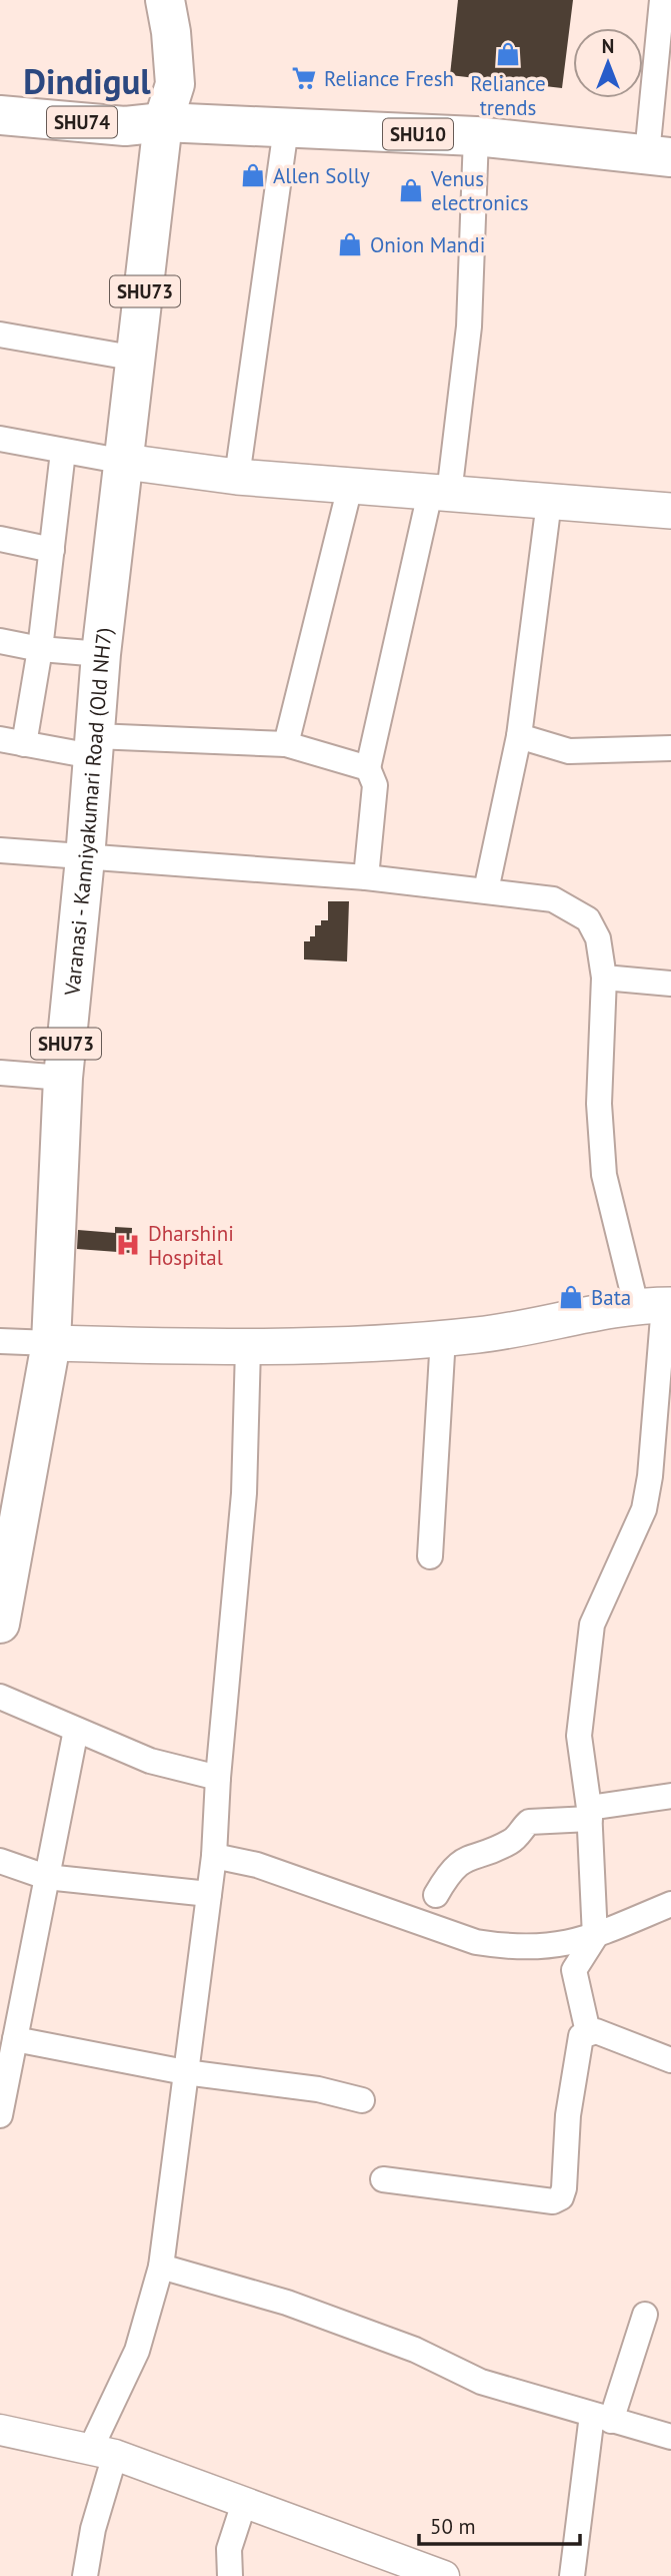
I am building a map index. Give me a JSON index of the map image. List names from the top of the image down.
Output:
{
  "streets": {
    "main road": [
      "SHU74",
      "SHU10",
      "SHU73",
      "Varanasi - Kanniyakumari Road (Old NH7)"
    ]
  },
  "crossings": [
    ["SHU74", "SHU10"],
    ["SHU74", "Varanasi - Kanniyakumari Road (Old NH7)"],
    ["SHU10", "Varanasi - Kanniyakumari Road (Old NH7)"]
  ],
  "districts": ["Dindigul"],
  "places": {
    "shop": [
      "Reliance trends",
      "Allen Solly",
      "Venus electronics",
      "Onion Mandi",
      "Bata"
    ],
    "supermarket": ["Reliance Fresh"],
    "hospital": ["Dharshini Hospital"]
  },
  "scale_bar": "50 m",
  "north": "top"
}
